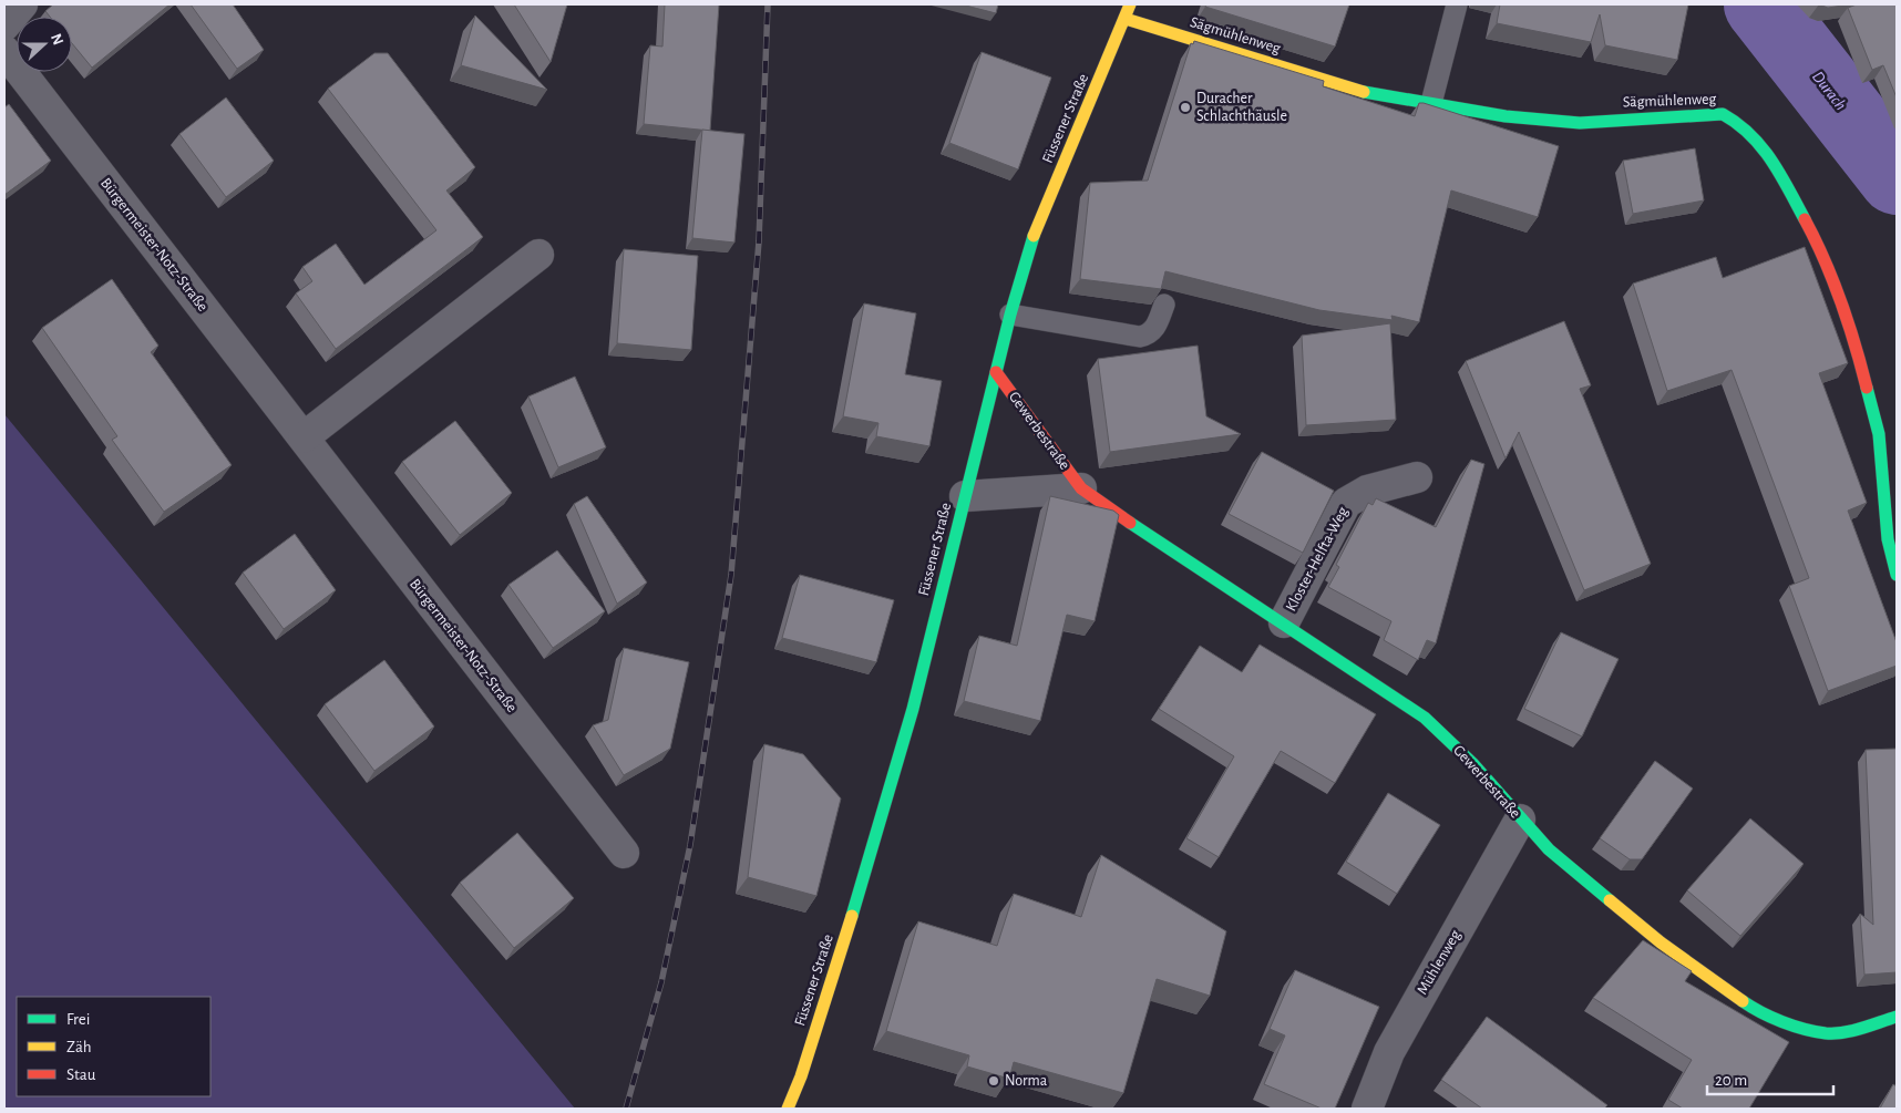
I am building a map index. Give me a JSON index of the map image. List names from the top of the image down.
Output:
{
  "streets": {
    "street": [
      "Sägmühlenweg",
      "Füssener Straße",
      "Bürgermeister-Notz-Straße",
      "Gewerbestraße",
      "Kloster-Helfta-Weg",
      "Mühlenweg"
    ]
  },
  "crossings": [
    ["Sägmühlenweg", "Füssener Straße"],
    ["Füssener Straße", "Gewerbestraße"],
    ["Gewerbestraße", "Kloster-Helfta-Weg"],
    ["Gewerbestraße", "Mühlenweg"]
  ],
  "water": ["Durach"],
  "places": ["Duracher Schlachthäusle", "Norma"],
  "legend": ["Frei", "Zäh", "Stau"],
  "scale_bar": "20 m",
  "north": "right"
}
